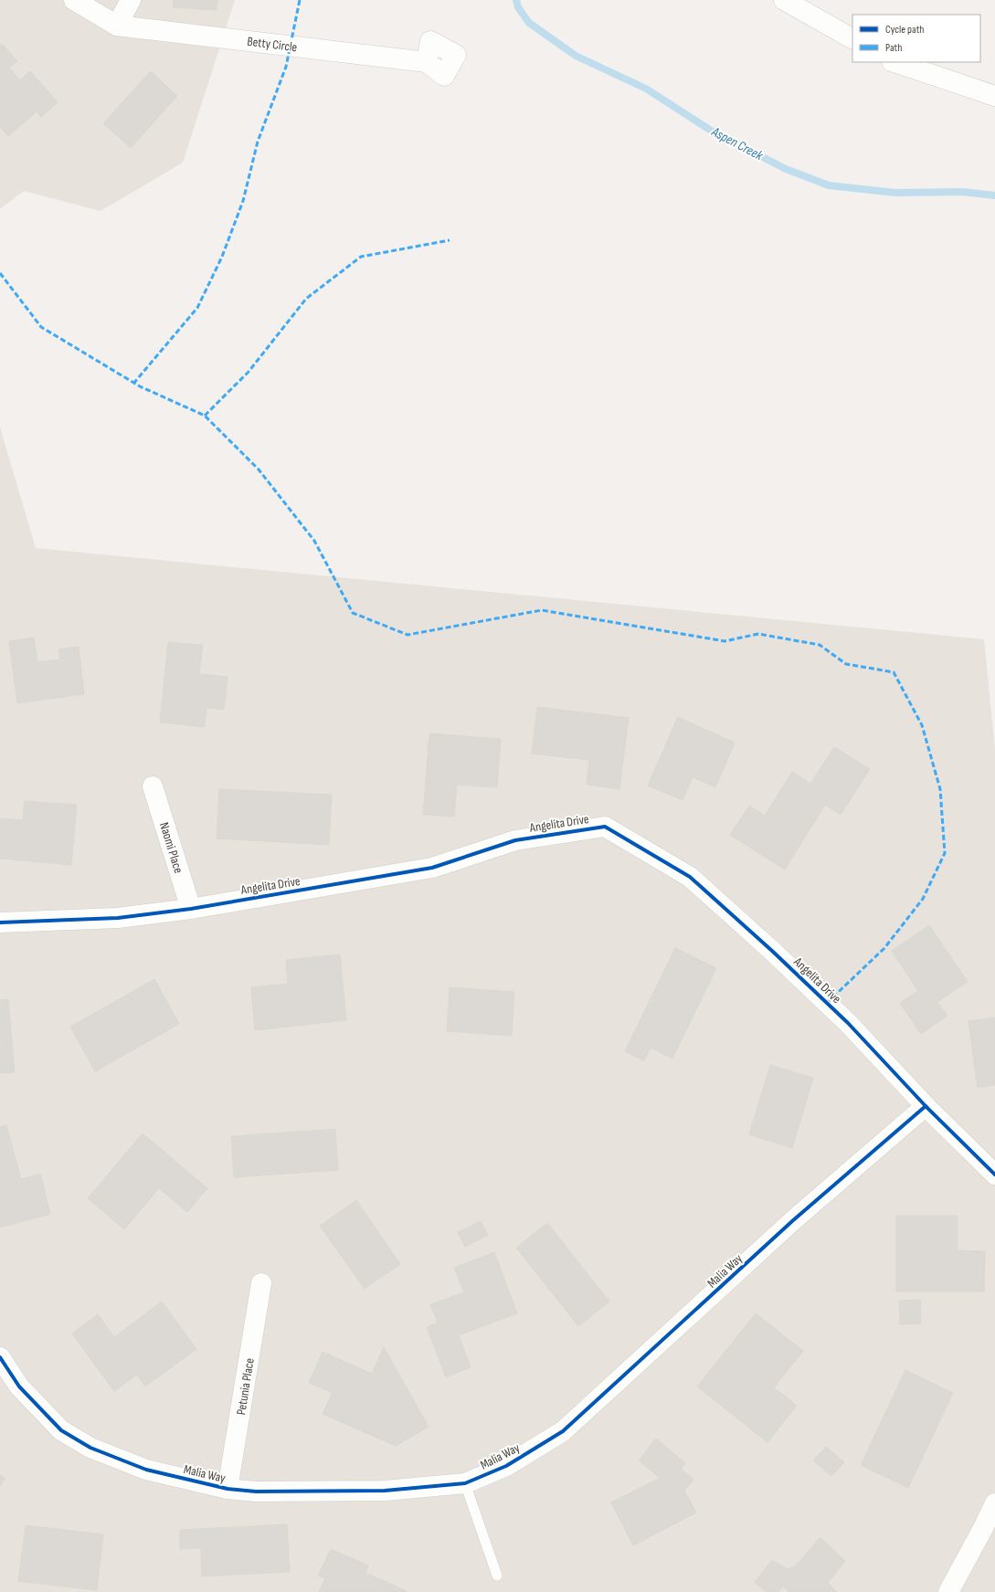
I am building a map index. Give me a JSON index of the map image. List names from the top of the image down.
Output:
{
  "streets": {
    "street": [
      "Betty Circle",
      "Angelita Drive",
      "Naomi Place",
      "Malia Way",
      "Petunia Place"
    ]
  },
  "crossings": [
    ["Angelita Drive", "Naomi Place"],
    ["Angelita Drive", "Malia Way"],
    ["Malia Way", "Petunia Place"]
  ],
  "water": ["Aspen Creek"],
  "legend": ["Cycle path", "Path"]
}
